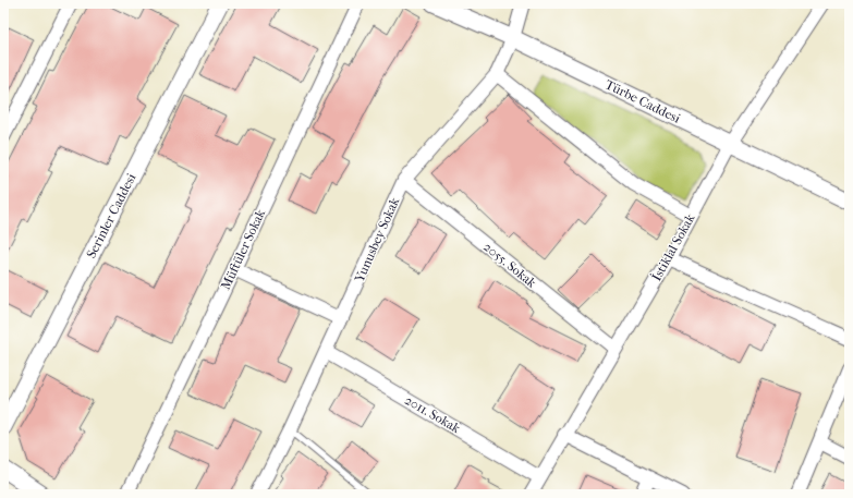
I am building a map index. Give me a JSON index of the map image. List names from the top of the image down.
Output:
{
  "streets": {
    "street": [
      "Türbe Caddesi",
      "Serinler Caddesi",
      "Yunusbey Sokak",
      "İstiklal Sokak",
      "Müftüler Sokak",
      "2055. Sokak",
      "2011. Sokak"
    ]
  },
  "crossings": [
    ["Türbe Caddesi", "Yunusbey Sokak"],
    ["Türbe Caddesi", "İstiklal Sokak"],
    ["Yunusbey Sokak", "2055. Sokak"],
    ["Yunusbey Sokak", "2011. Sokak"],
    ["İstiklal Sokak", "2055. Sokak"],
    ["İstiklal Sokak", "2011. Sokak"]
  ]
}
